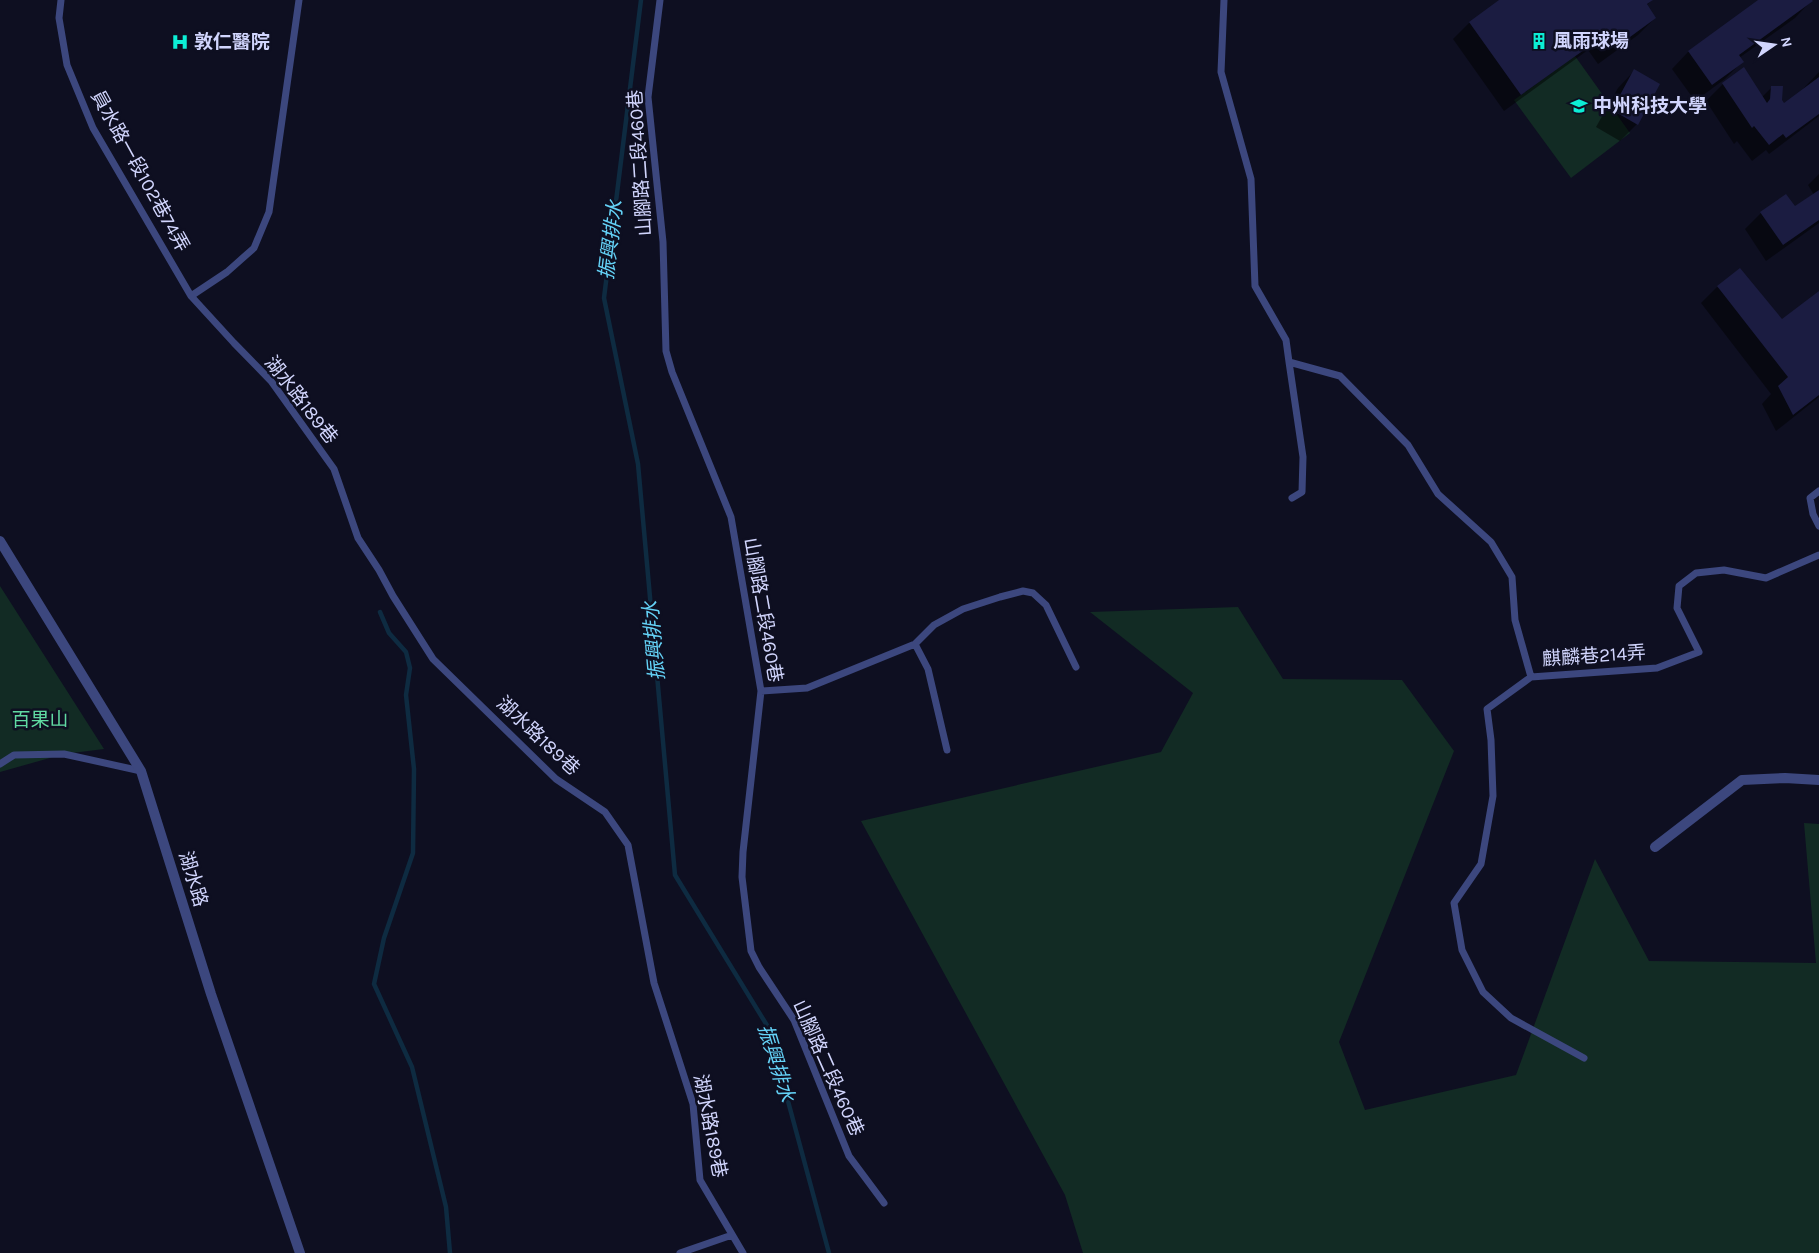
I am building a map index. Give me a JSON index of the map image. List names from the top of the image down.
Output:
{
  "streets": {
    "street": ["湖水路"],
    "lane": [
      "山腳路二段460巷",
      "員水路一段102巷74弄",
      "湖水路189巷",
      "麒麟巷214弄"
    ]
  },
  "crossings": [
    ["員水路一段102巷74弄", "湖水路189巷"]
  ],
  "water": ["振興排水"],
  "parks": ["百果山"],
  "places": {
    "building": ["風雨球場"],
    "hospital": ["敦仁醫院"],
    "school or university": ["中州科技大學"]
  },
  "north": "right"
}
